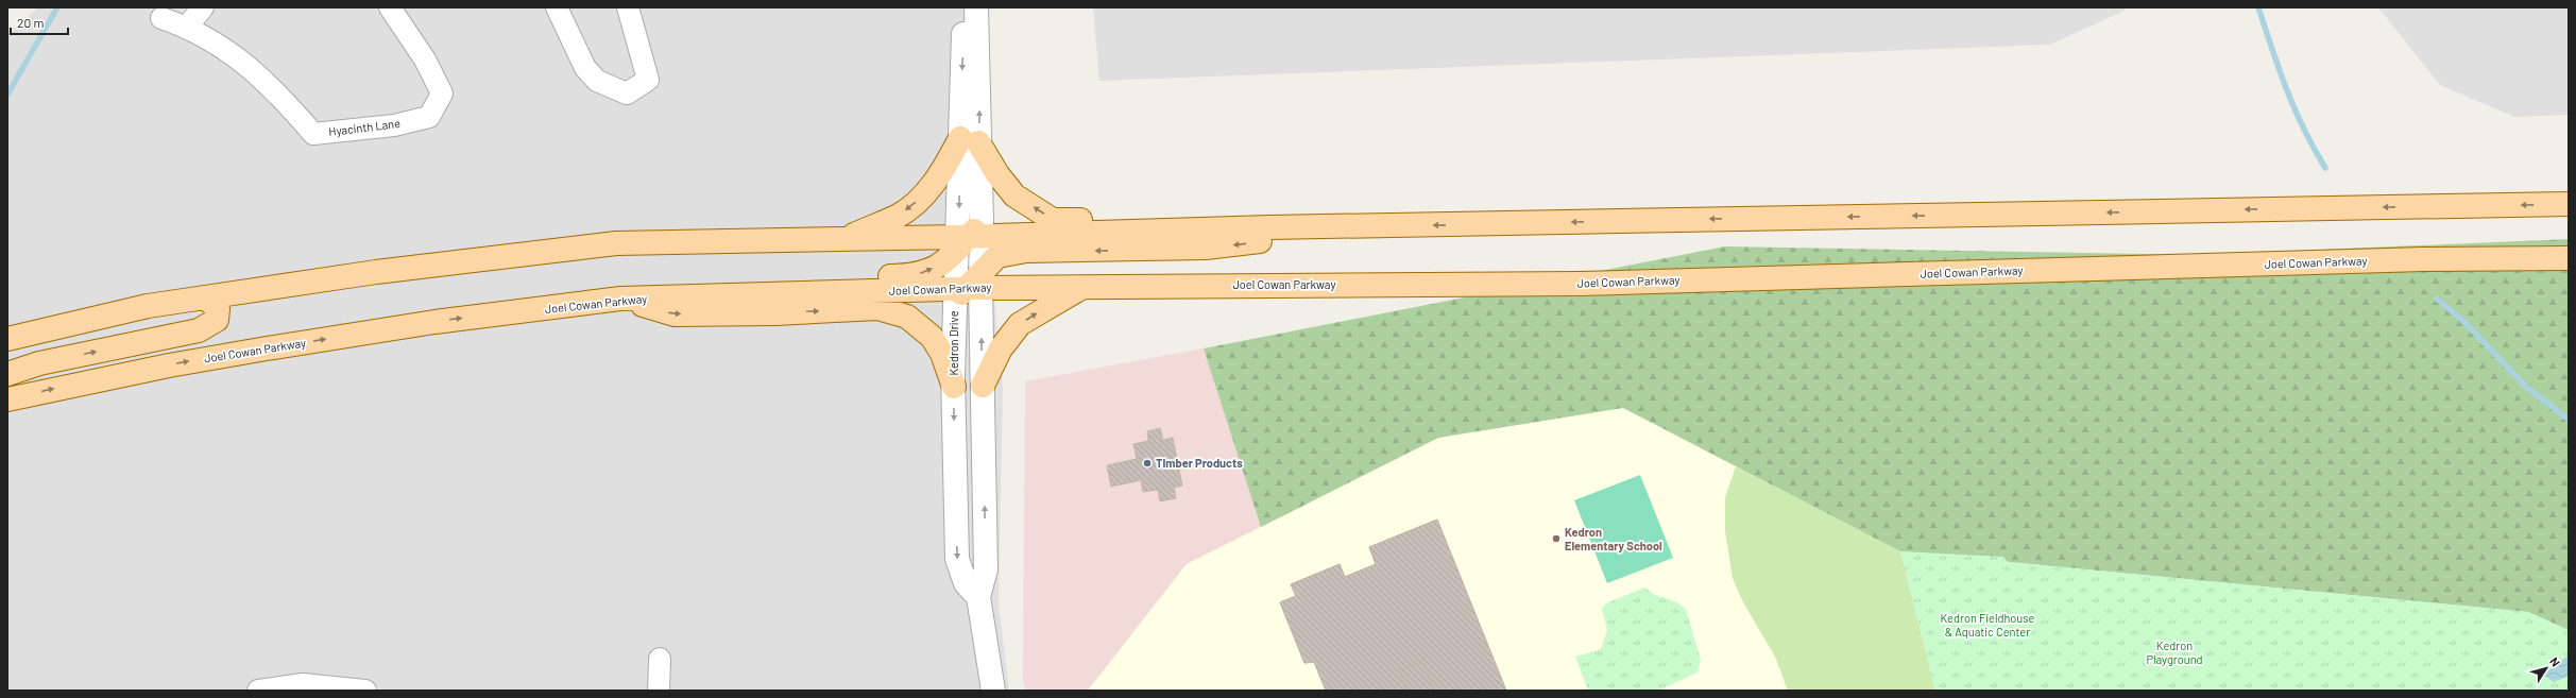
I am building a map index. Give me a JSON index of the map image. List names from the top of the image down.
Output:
{
  "streets": {
    "main road": ["Joel Cowan Parkway"],
    "street": ["Hyacinth Lane", "Kedron Drive"]
  },
  "crossings": [
    ["Joel Cowan Parkway", "Kedron Drive"]
  ],
  "parks": ["Kedron Fieldhouse & Aquatic Center", "Kedron Playground"],
  "places": ["TImber Products", "Kedron Elementary School"],
  "scale_bar": "20 m",
  "north": "top right"
}
